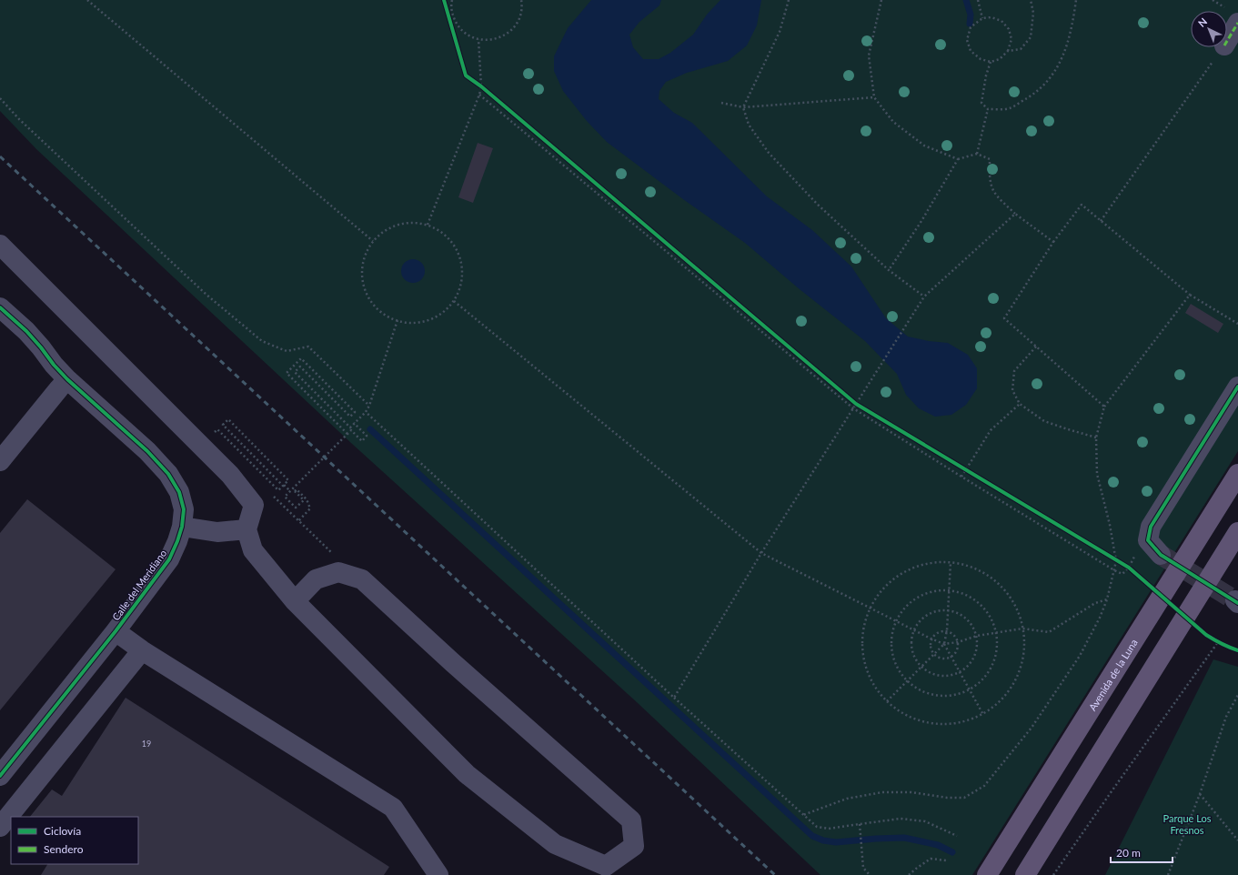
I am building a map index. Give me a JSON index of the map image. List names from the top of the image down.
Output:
{
  "streets": {
    "main road": ["Avenida de la Luna"],
    "street": ["Calle del Meridiano"]
  },
  "parks": ["Parque Los Fresnos"],
  "house_numbers": ["19"],
  "legend": ["Ciclovía", "Sendero"],
  "scale_bar": "20 m",
  "north": "top left"
}
